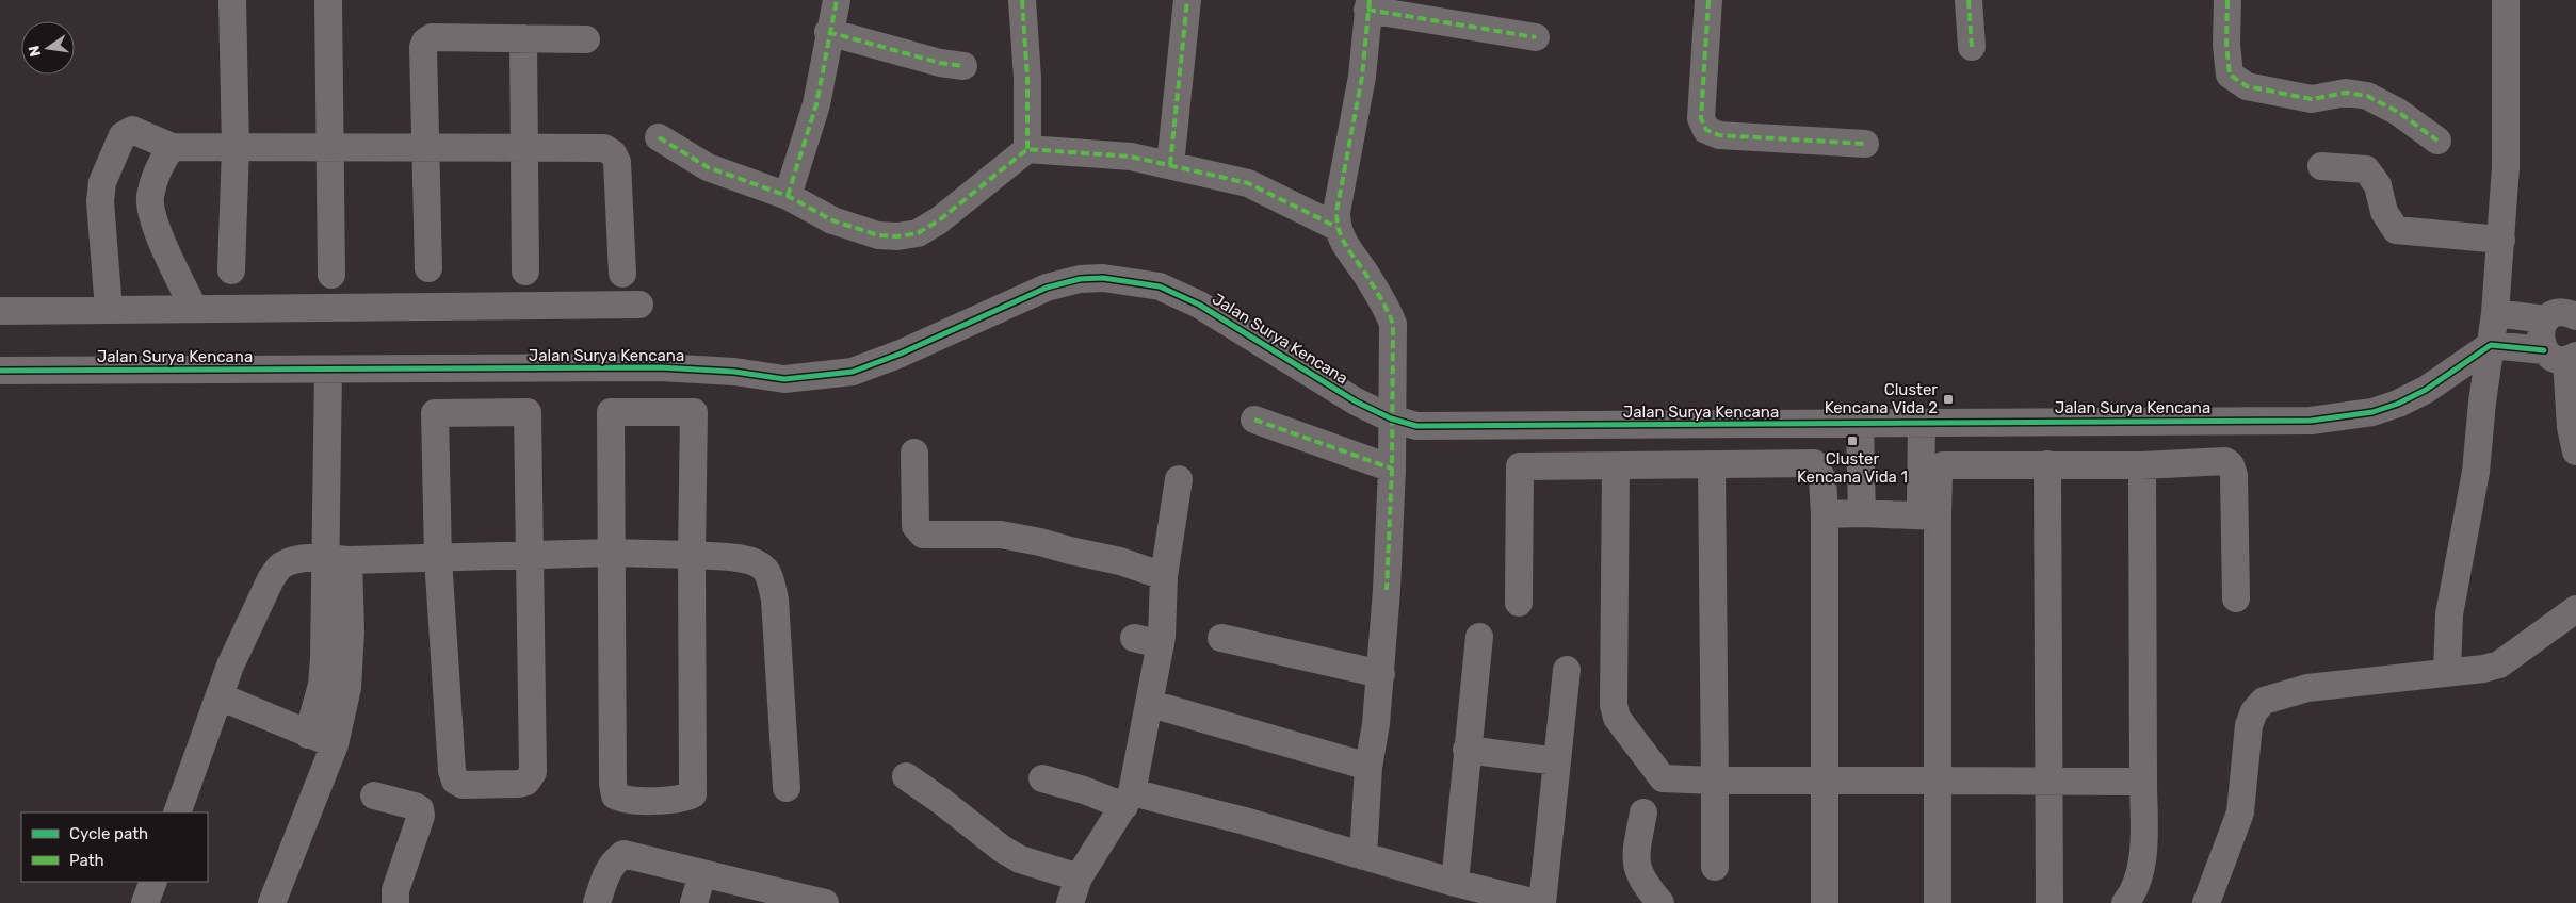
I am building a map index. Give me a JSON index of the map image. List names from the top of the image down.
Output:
{
  "streets": {
    "street": ["Jalan Surya Kencana"]
  },
  "places": {
    "transit": ["Cluster Kencana Vida 2", "Cluster Kencana Vida 1"]
  },
  "legend": ["Cycle path", "Path"],
  "north": "left"
}
